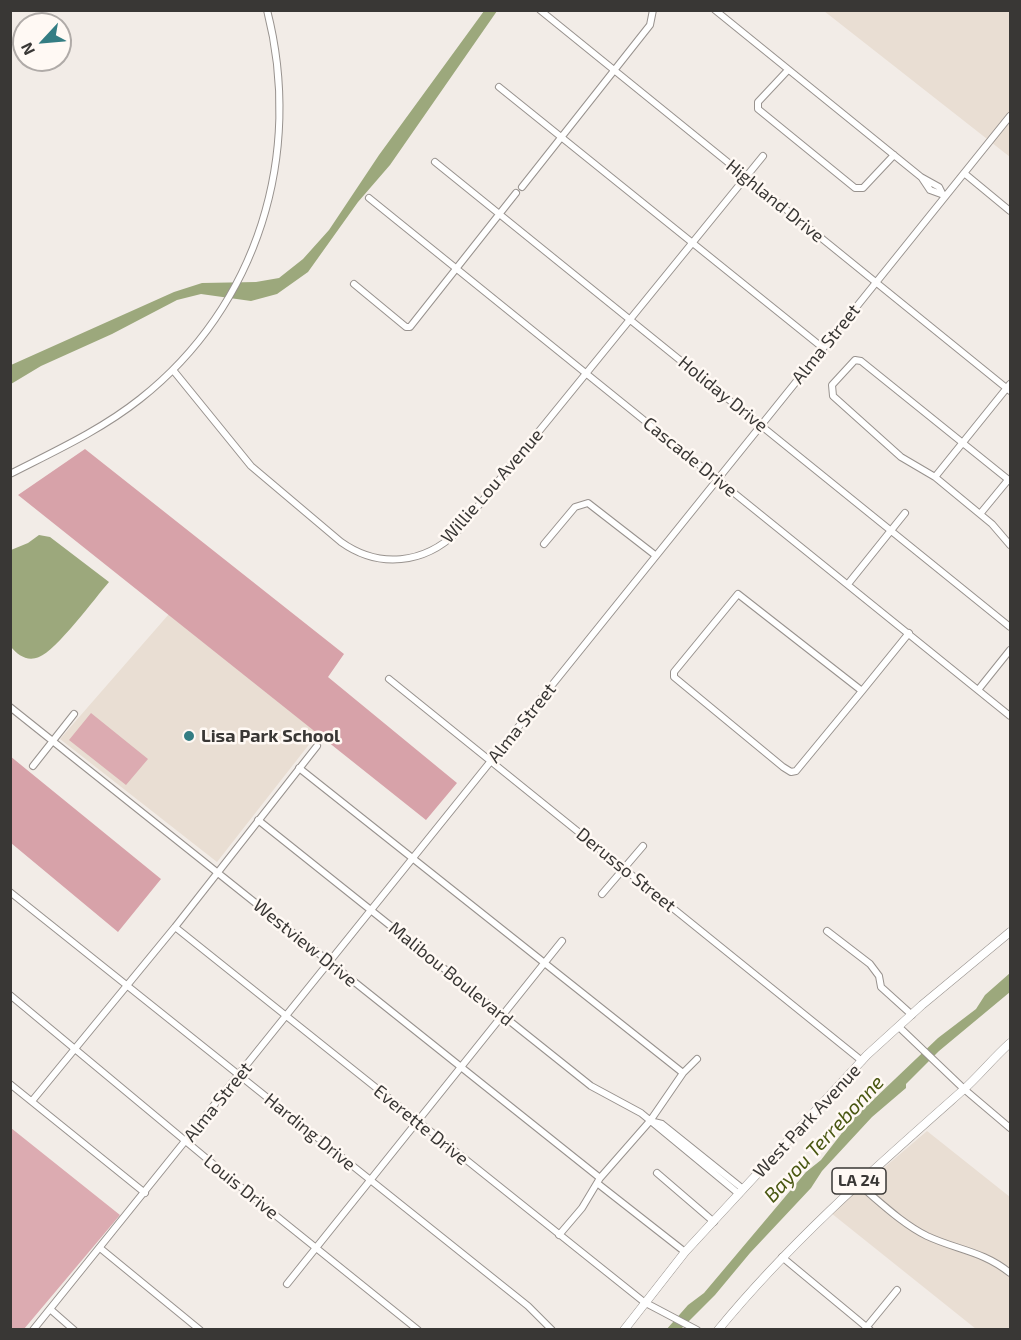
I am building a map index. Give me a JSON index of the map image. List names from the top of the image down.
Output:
{
  "streets": {
    "main road": ["West Park Avenue", "LA 24"],
    "street": [
      "Highland Drive",
      "Alma Street",
      "Holiday Drive",
      "Cascade Drive",
      "Willie Lou Avenue",
      "Derusso Street",
      "Westview Drive",
      "Malibou Boulevard",
      "Everette Drive",
      "Harding Drive",
      "Louis Drive"
    ]
  },
  "crossings": [
    ["Highland Drive", "Alma Street"],
    ["Highland Drive", "Willie Lou Avenue"],
    ["Alma Street", "Holiday Drive"],
    ["Alma Street", "Cascade Drive"],
    ["Alma Street", "Derusso Street"],
    ["Alma Street", "Westview Drive"],
    ["Alma Street", "Malibou Boulevard"],
    ["Alma Street", "Everette Drive"],
    ["Alma Street", "Harding Drive"],
    ["Alma Street", "Louis Drive"],
    ["Holiday Drive", "Willie Lou Avenue"],
    ["Cascade Drive", "Willie Lou Avenue"],
    ["Derusso Street", "West Park Avenue"],
    ["Westview Drive", "West Park Avenue"],
    ["Malibou Boulevard", "West Park Avenue"],
    ["West Park Avenue", "Everette Drive"]
  ],
  "water": ["Bayou Terrebonne"],
  "places": ["Lisa Park School"],
  "north": "bottom left"
}
